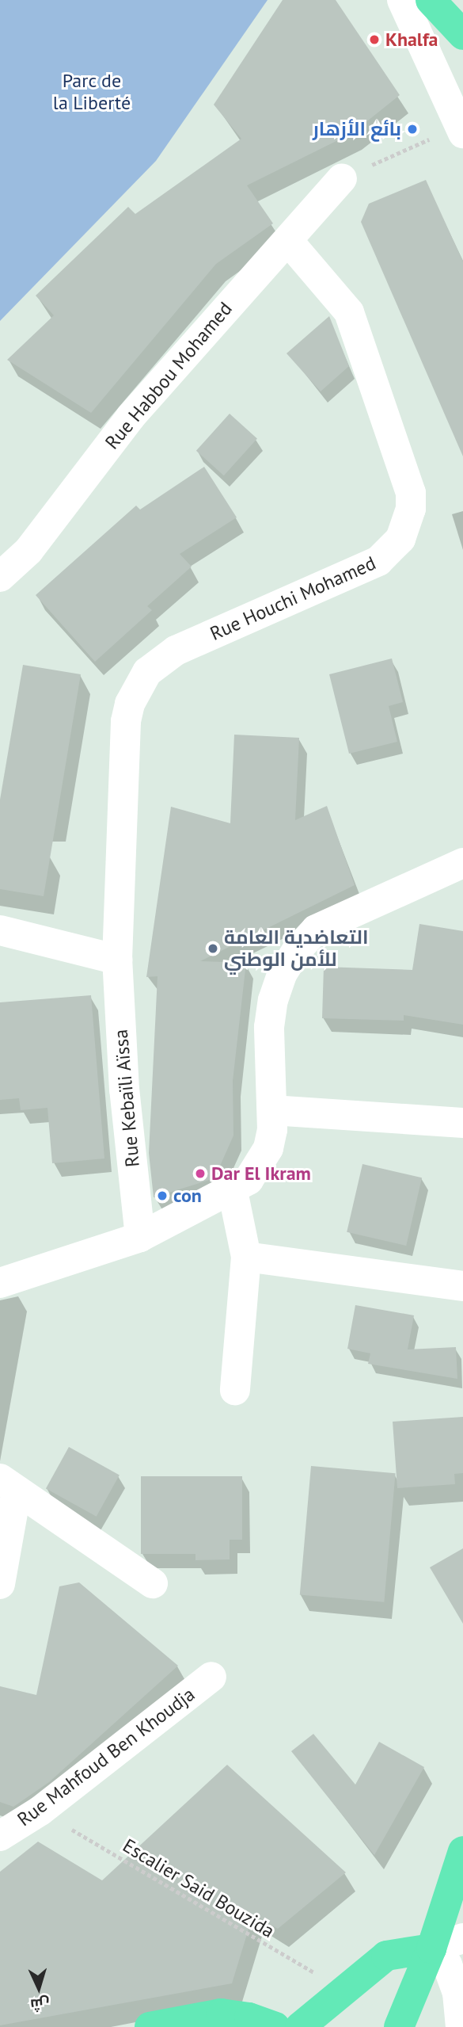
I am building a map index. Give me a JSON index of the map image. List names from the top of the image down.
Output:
{
  "streets": {
    "street": [
      "Rue Habbou Mohamed",
      "Rue Houchi Mohamed",
      "Rue Kebaïli Aïssa",
      "Rue Mahfoud Ben Khoudja"
    ],
    "path": ["Escalier Said Bouzida"]
  },
  "crossings": [
    ["Rue Habbou Mohamed", "Rue Houchi Mohamed"],
    ["Rue Houchi Mohamed", "Rue Kebaïli Aïssa"],
    ["Rue Mahfoud Ben Khoudja", "Escalier Said Bouzida"]
  ],
  "parks": ["Parc de la Liberté"],
  "places": [
    "Khalfa",
    "بائع الأزهار",
    "التعاضدية العامة للأمن الوطني",
    "Dar El Ikram",
    "con"
  ],
  "north": "bottom"
}
